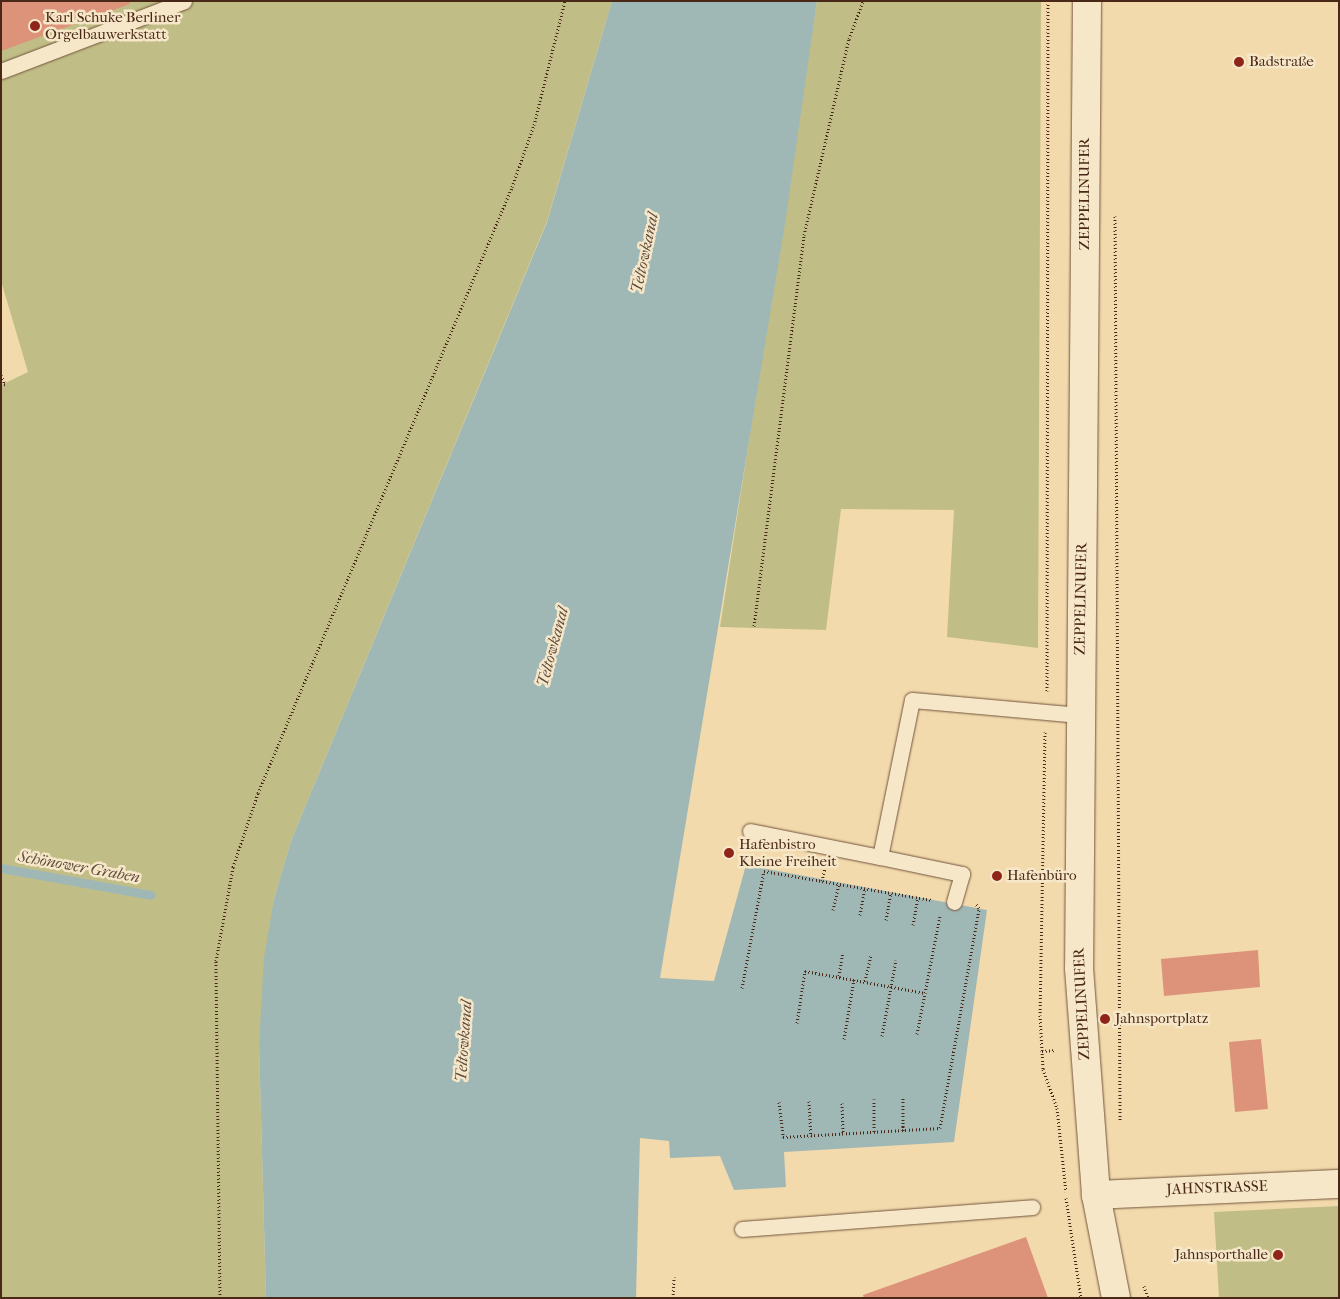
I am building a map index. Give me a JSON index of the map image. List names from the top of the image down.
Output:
{
  "streets": {
    "main road": ["ZEPPELINUFER", "JAHNSTRASSE"]
  },
  "crossings": [
    ["ZEPPELINUFER", "JAHNSTRASSE"]
  ],
  "water": ["Teltowkanal", "Schönower Graben"],
  "places": [
    "Karl Schuke Berliner Orgelbauwerkstatt",
    "Badstraße",
    "Hafenbistro Kleine Freiheit",
    "Hafenbüro",
    "Jahnsportplatz",
    "Jahnsporthalle"
  ]
}
